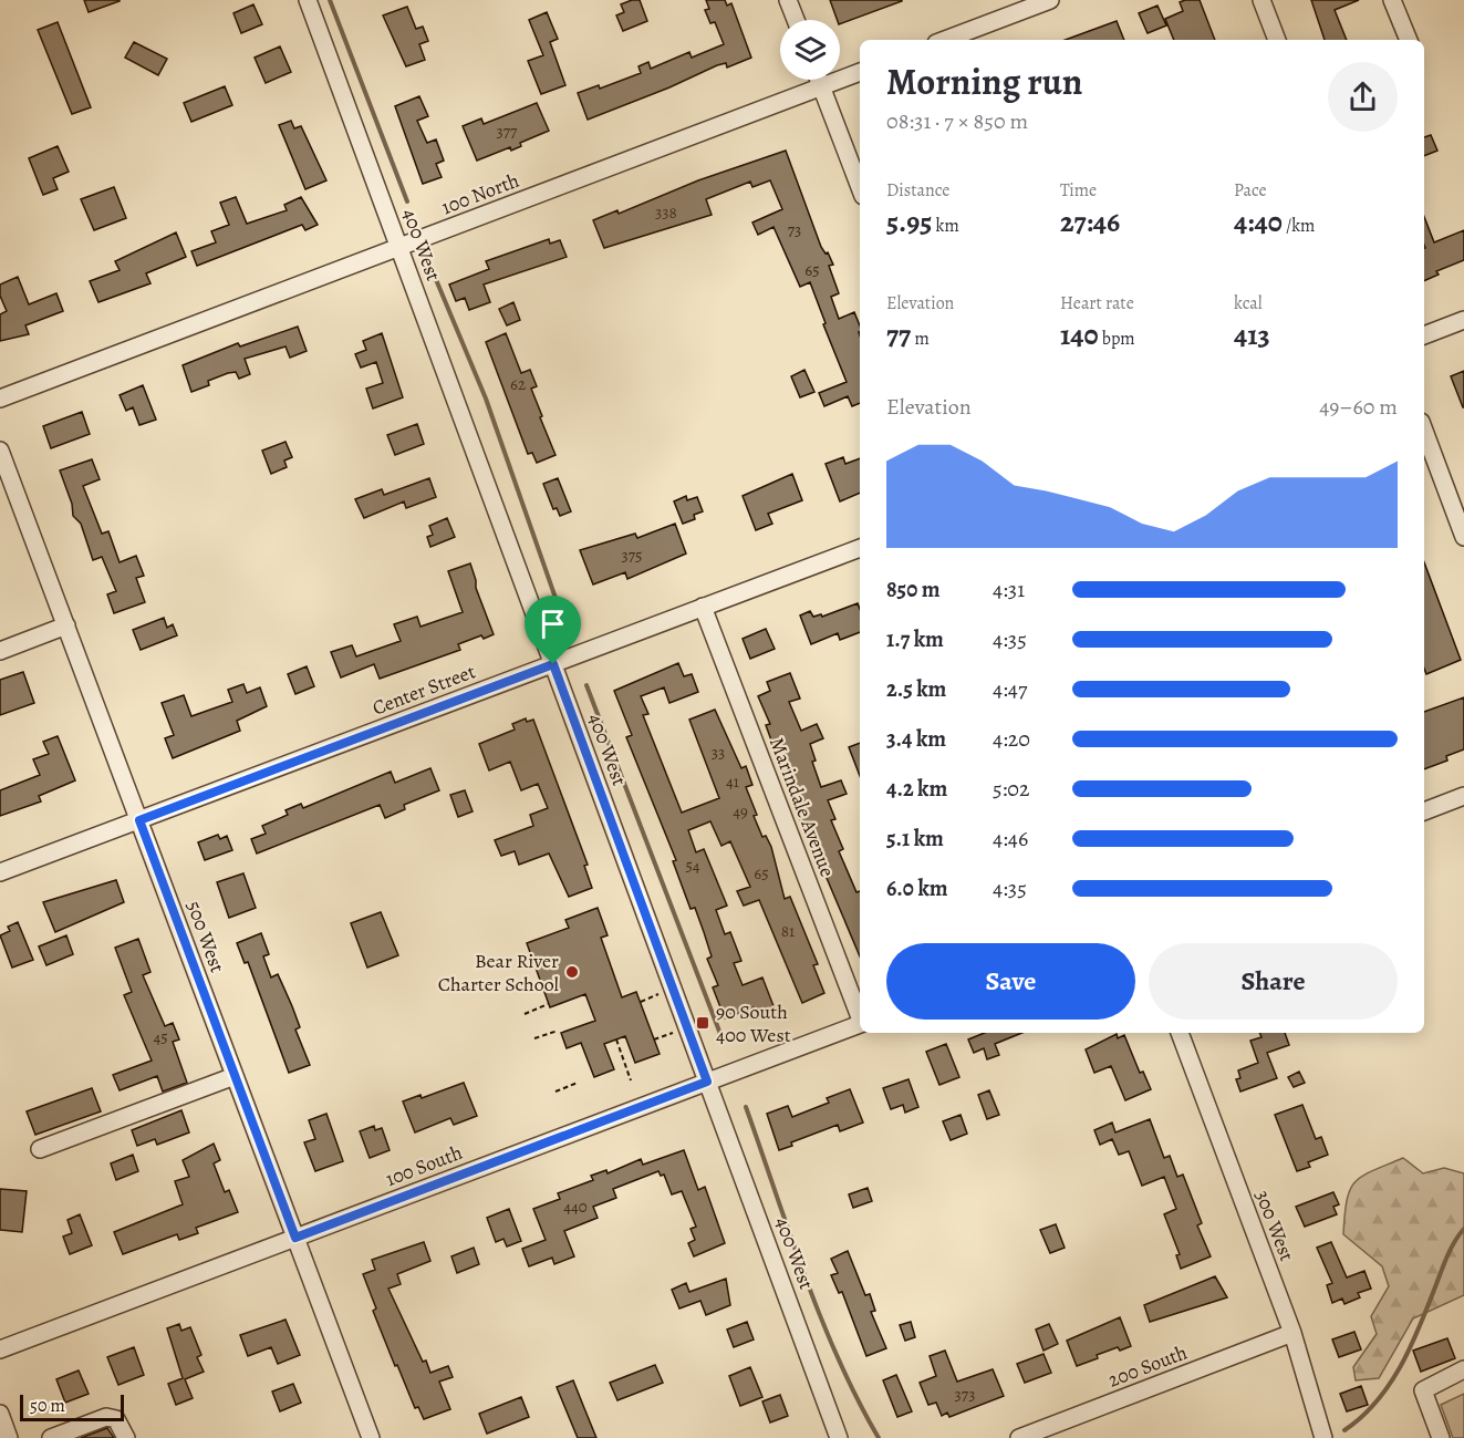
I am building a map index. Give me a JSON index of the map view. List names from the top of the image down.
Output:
{
  "streets": {
    "street": [
      "100 North",
      "400 West",
      "Center Street",
      "Marindale Avenue",
      "500 West",
      "100 South",
      "300 West",
      "200 South"
    ]
  },
  "crossings": [
    ["100 North", "400 West"],
    ["400 West", "Center Street"],
    ["400 West", "100 South"],
    ["Center Street", "Marindale Avenue"],
    ["Center Street", "500 West"],
    ["500 West", "100 South"],
    ["300 West", "200 South"]
  ],
  "places": {
    "other": ["Bear River Charter School"],
    "transit": ["90 South 400 West"]
  },
  "house_numbers": [
    "377",
    "338",
    "73",
    "65",
    "62",
    "375",
    "33",
    "41",
    "49",
    "54",
    "65",
    "81",
    "45",
    "440",
    "373"
  ],
  "scale_bar": "50 m",
  "page": {
    "heading": ["Morning run", "08:31 · 7 × 850 m"],
    "stats": [
      ["Distance", "5.95 km"],
      ["Time", "27:46"],
      ["Pace", "4:40 /km"],
      ["Elevation", "77 m"],
      ["Heart rate", "140 bpm"],
      ["kcal", "413"]
    ],
    "chart": ["Elevation", "49–60 m"],
    "list": [
      {
        "name": "850 m",
        "note": "4:31"
      },
      {
        "name": "1.7 km",
        "note": "4:35"
      },
      {
        "name": "2.5 km",
        "note": "4:47"
      },
      {
        "name": "3.4 km",
        "note": "4:20"
      },
      {
        "name": "4.2 km",
        "note": "5:02"
      },
      {
        "name": "5.1 km",
        "note": "4:46"
      },
      {
        "name": "6.0 km",
        "note": "4:35"
      }
    ],
    "buttons": ["Save", "Share"],
    "scale": "50 m"
  }
}
